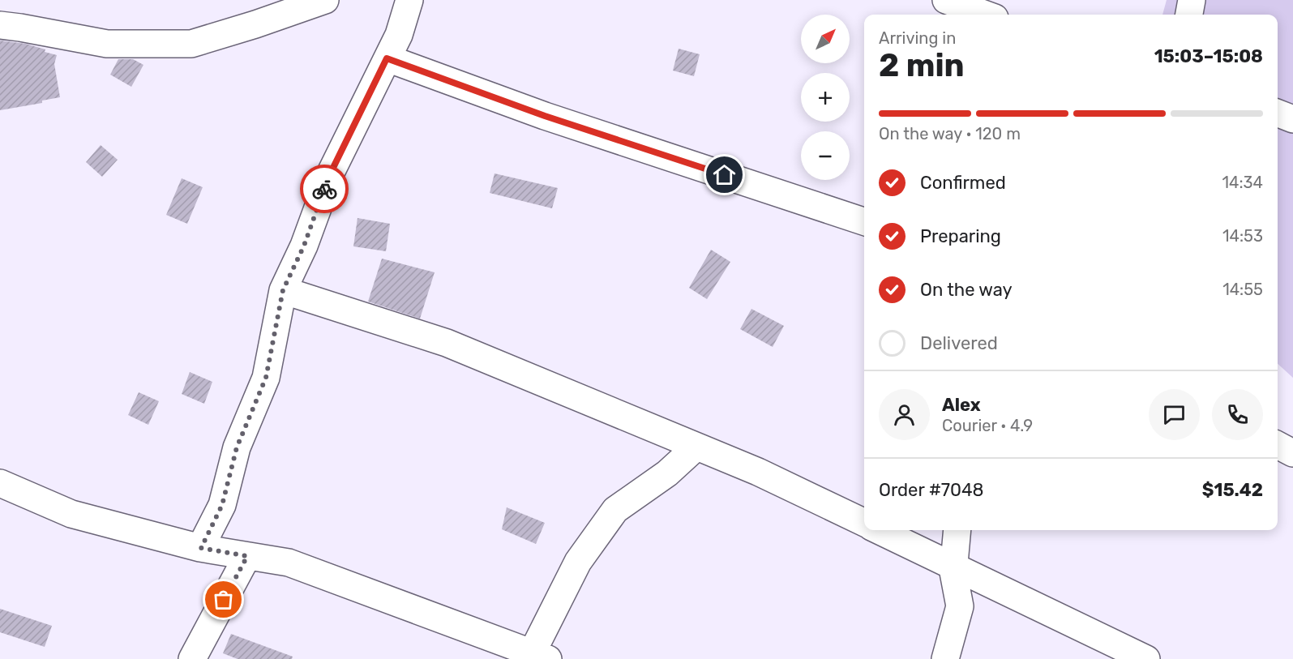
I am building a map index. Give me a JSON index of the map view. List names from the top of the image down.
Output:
{
  "north": "top right",
  "page": {
    "map_buttons": ["+", "−"],
    "heading": ["2 min", "Arriving in", "15:03–15:08"],
    "panel": [
      "Alex",
      "Courier · 4.9",
      "Order #7048",
      "$15.42"
    ],
    "bar": "On the way · 120 m",
    "list": [
      ["Confirmed", "14:34"],
      ["Preparing", "14:53"],
      ["On the way", "14:55"],
      "Delivered"
    ]
  }
}
